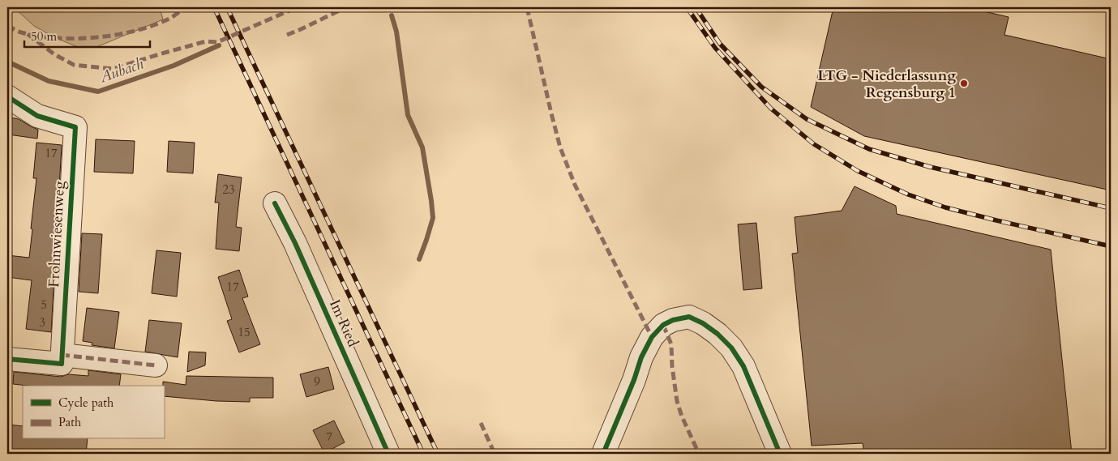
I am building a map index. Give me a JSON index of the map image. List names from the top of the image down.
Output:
{
  "streets": {
    "street": ["Frohnwiesenweg", "Im Ried"]
  },
  "water": ["Aubach"],
  "places": ["LTG - Niederlassung Regensburg 1"],
  "house_numbers": [
    "17",
    "23",
    "17",
    "5",
    "3",
    "15",
    "9",
    "7"
  ],
  "legend": ["Cycle path", "Path"],
  "scale_bar": "50 m"
}
